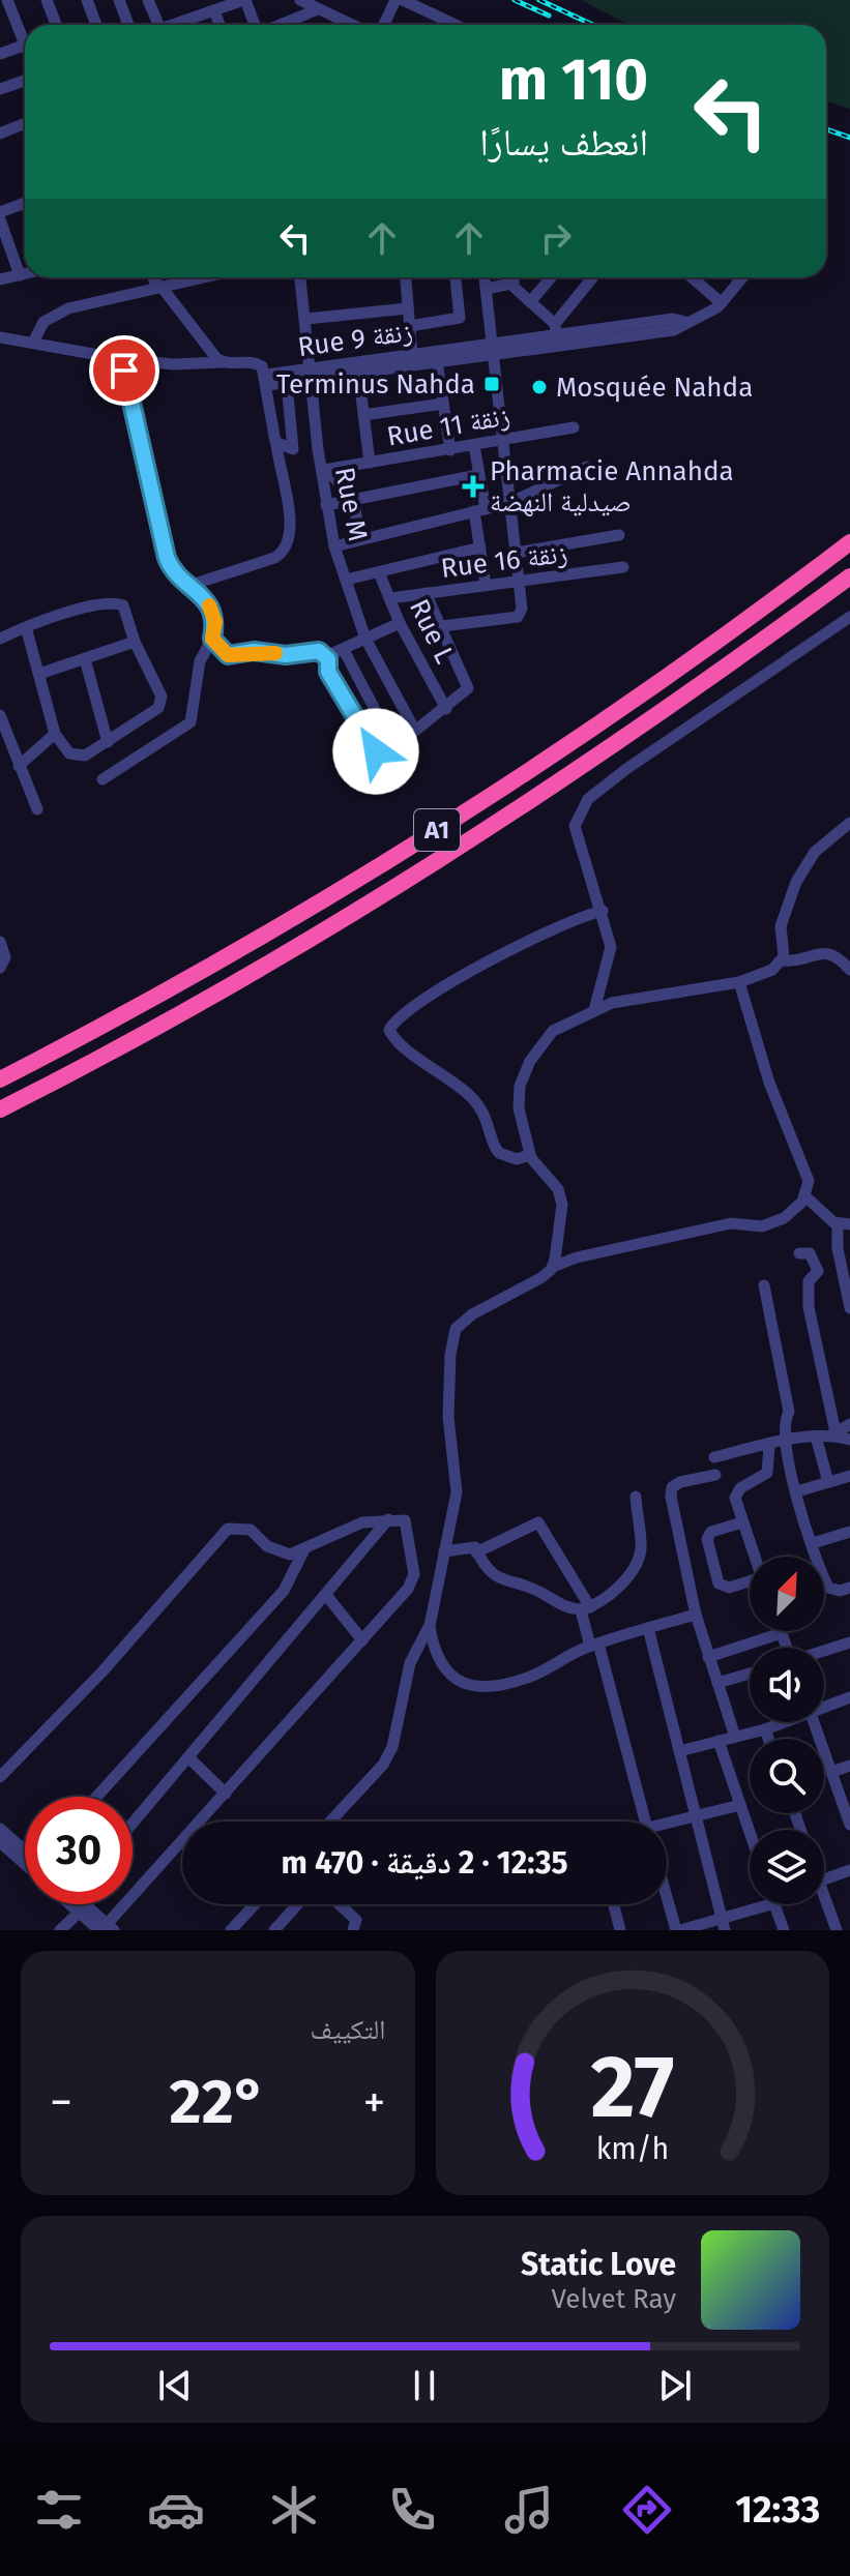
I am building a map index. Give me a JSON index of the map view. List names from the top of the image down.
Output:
{
  "streets": {
    "highway": ["A1"],
    "street": [
      "Rue 9 زنقة",
      "Rue 11 زنقة",
      "Rue M",
      "Rue 16 زنقة",
      "Rue L"
    ]
  },
  "crossings": [
    ["Rue 9 زنقة", "Rue M"],
    ["Rue 11 زنقة", "Rue M"],
    ["Rue 16 زنقة", "Rue L"]
  ],
  "places": {
    "transit": ["Terminus Nahda"],
    "other": ["Mosquée Nahda"],
    "health": ["Pharmacie Annahda صيدلية النهضة"]
  },
  "north": "top right",
  "page": {
    "turn": ["110 m", "انعطف يسارًا"],
    "limit": "30",
    "trip": "12:35 · 2 دقيقة · 470 m",
    "tile": "التكييف",
    "heat": ["−", "22°", "+"],
    "song": ["Static Love", "Velvet Ray"],
    "tabs": "12:33",
    "gauge": ["27", "km/h"]
  }
}
